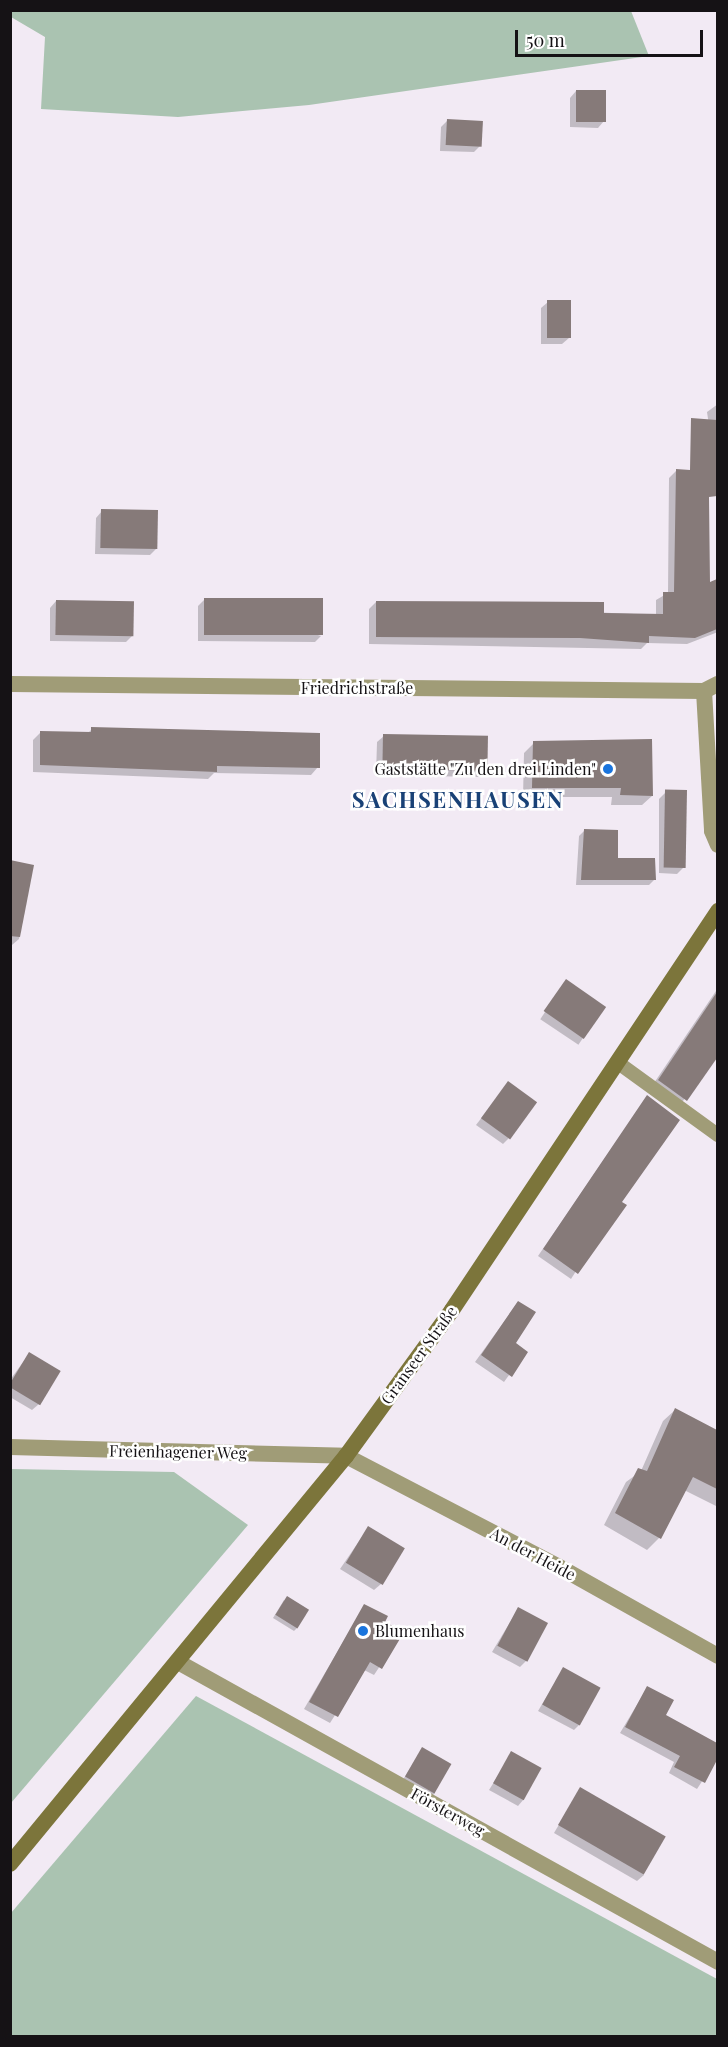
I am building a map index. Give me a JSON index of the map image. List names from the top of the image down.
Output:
{
  "streets": {
    "main road": ["Granseer Straße"],
    "street": [
      "Friedrichstraße",
      "Freienhagener Weg",
      "An der Heide",
      "Försterweg"
    ]
  },
  "crossings": [
    ["Granseer Straße", "Freienhagener Weg"],
    ["Granseer Straße", "An der Heide"],
    ["Granseer Straße", "Försterweg"],
    ["Freienhagener Weg", "An der Heide"]
  ],
  "districts": ["SACHSENHAUSEN"],
  "places": ["Gaststätte \"Zu den drei Linden\"", "Blumenhaus"],
  "scale_bar": "50 m"
}
